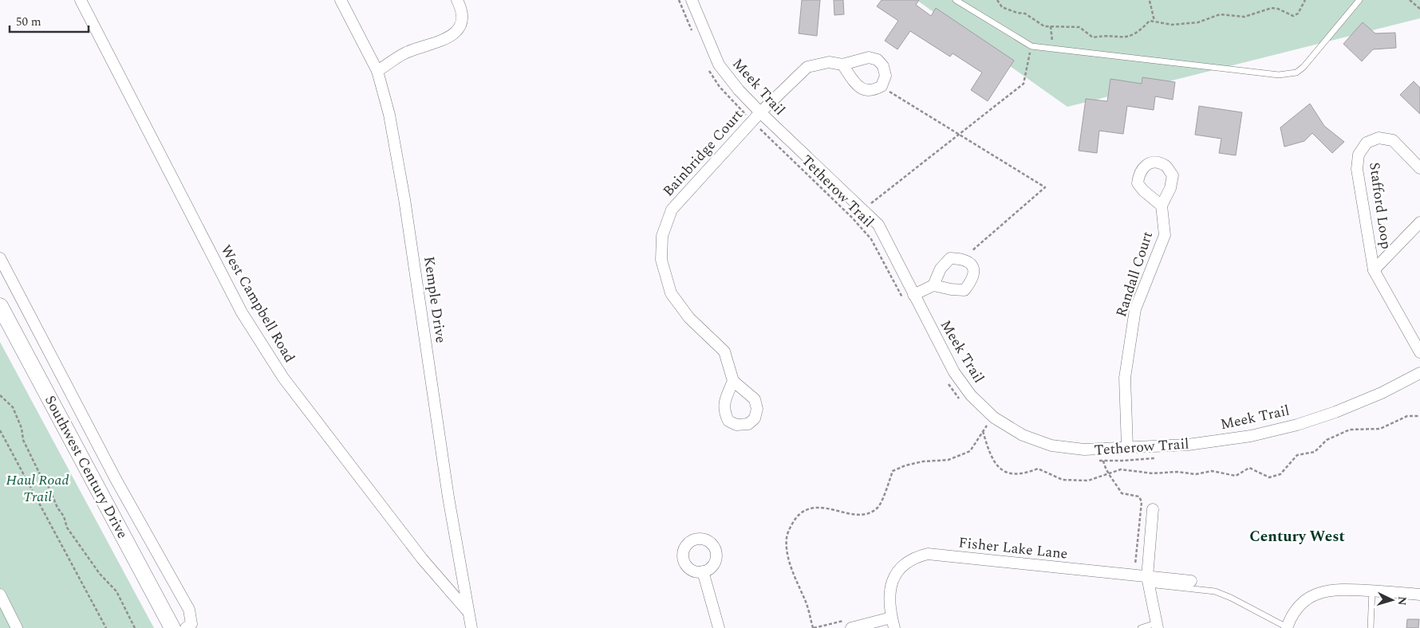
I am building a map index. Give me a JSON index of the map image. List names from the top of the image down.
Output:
{
  "streets": {
    "main road": ["Southwest Century Drive"],
    "street": [
      "Meek Trail",
      "Bainbridge Court",
      "Stafford Loop",
      "Randall Court",
      "Kemple Drive",
      "West Campbell Road",
      "Fisher Lake Lane"
    ],
    "path": ["Tetherow Trail"]
  },
  "crossings": [
    ["Meek Trail", "Bainbridge Court"],
    ["Meek Trail", "Tetherow Trail"],
    ["Meek Trail", "Randall Court"],
    ["Bainbridge Court", "Tetherow Trail"],
    ["Kemple Drive", "West Campbell Road"]
  ],
  "districts": ["Century West"],
  "parks": ["Haul Road Trail"],
  "scale_bar": "50 m",
  "north": "right"
}
